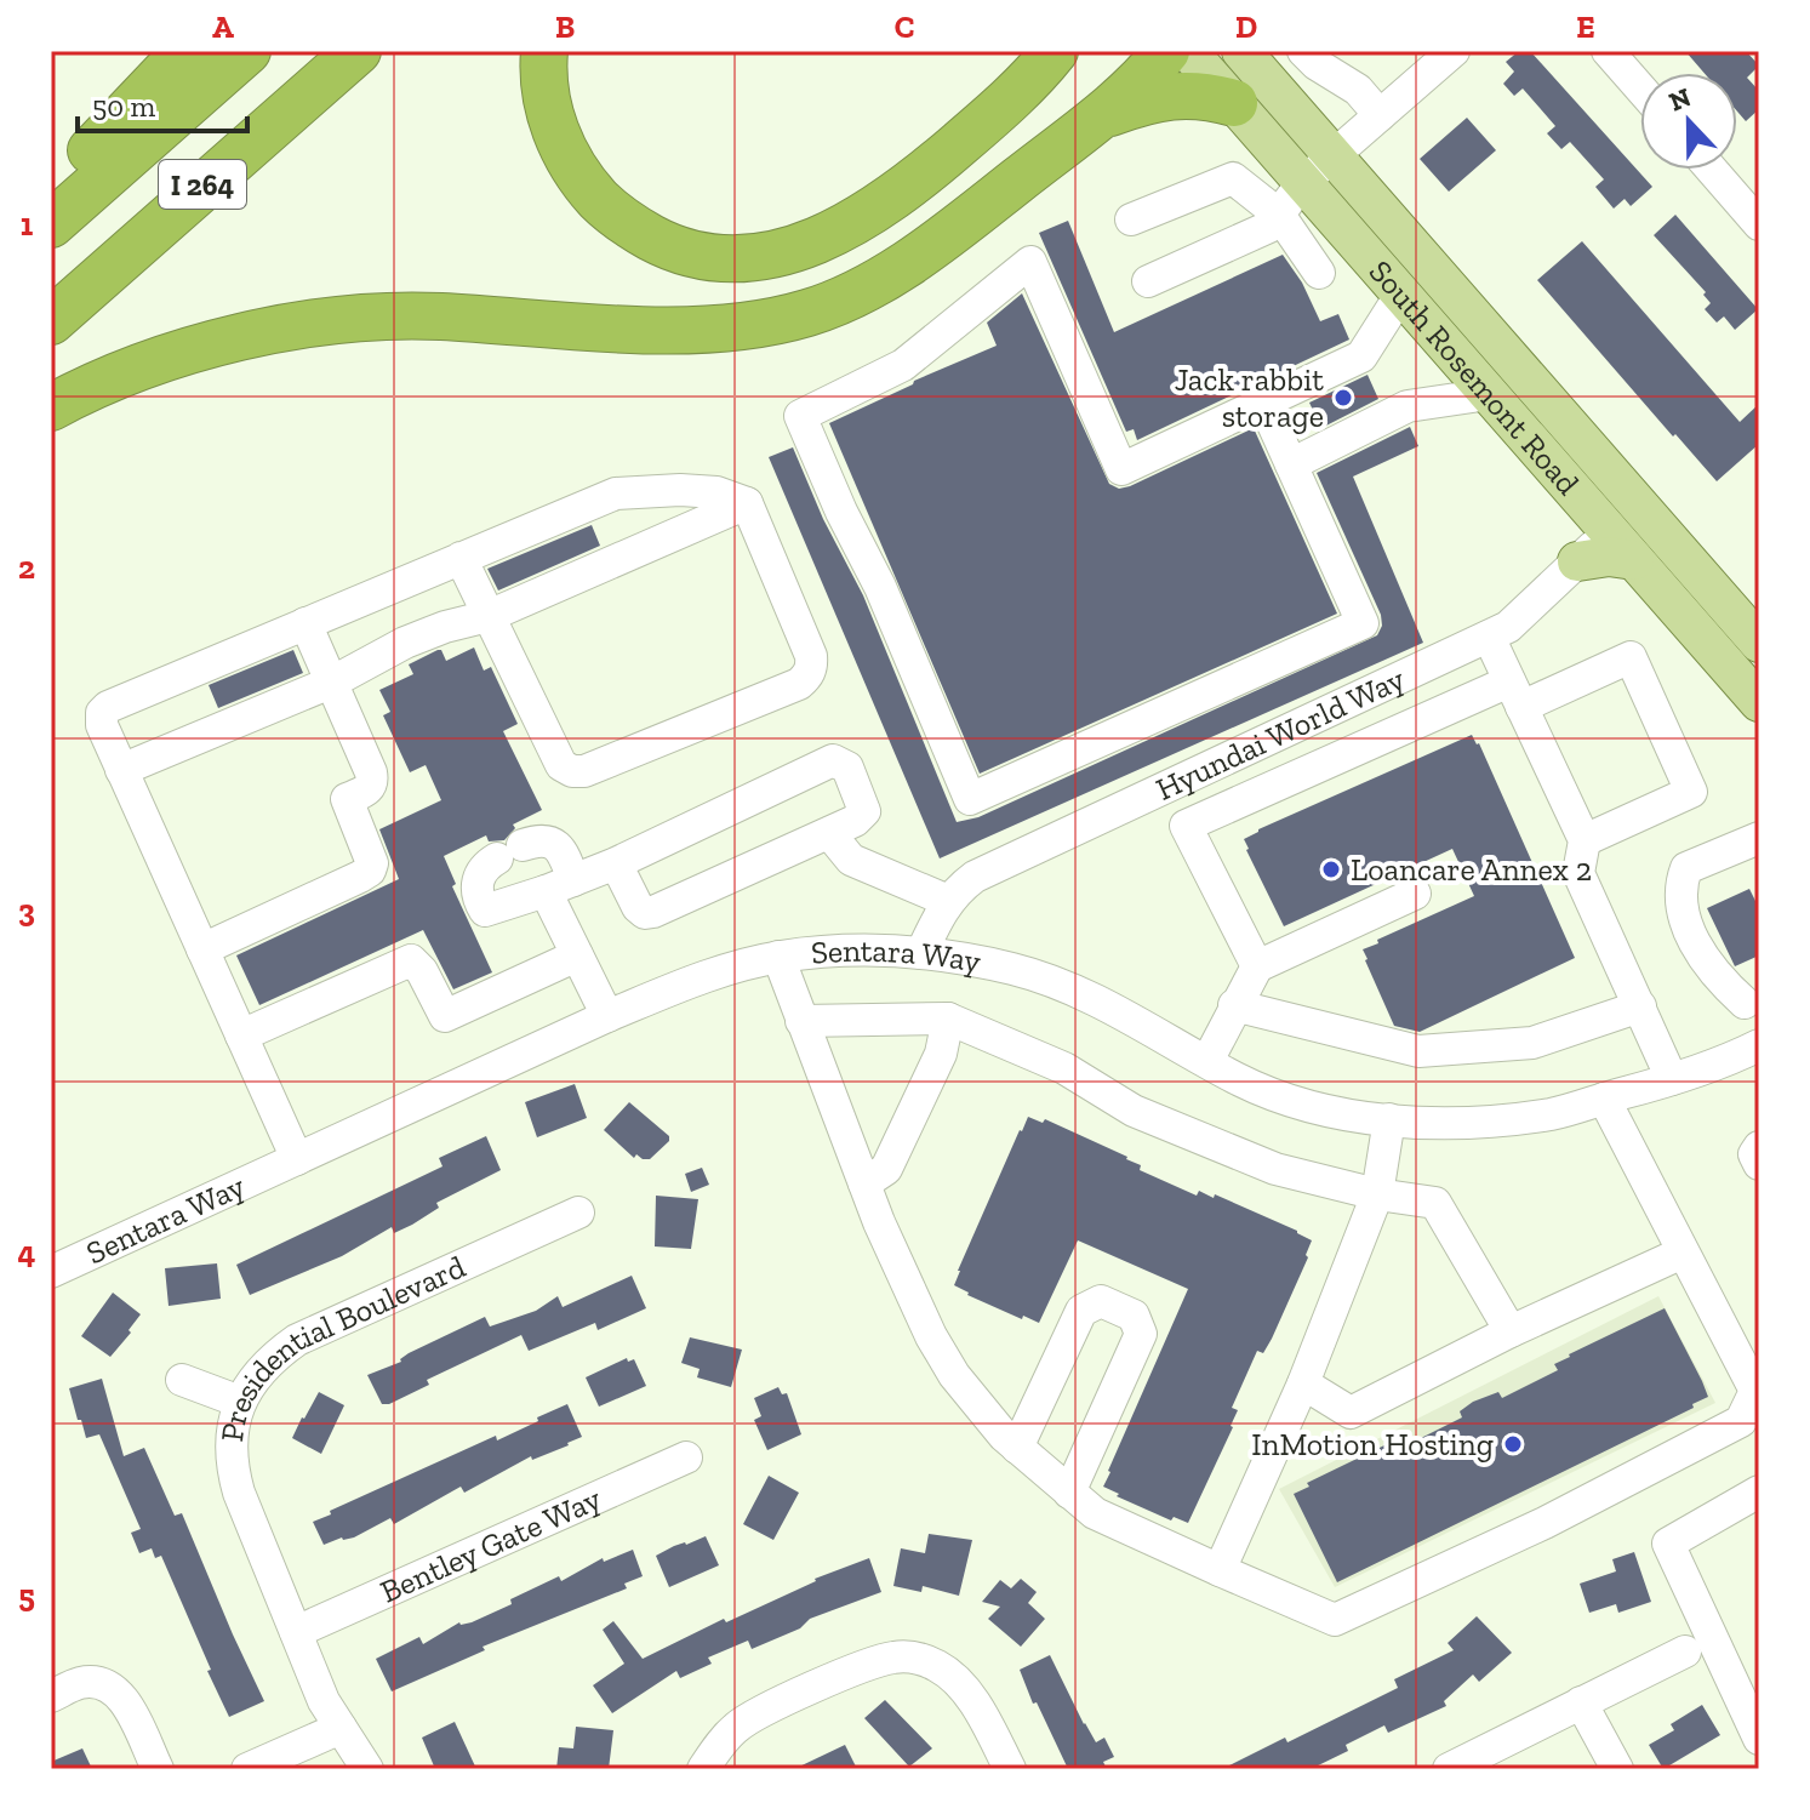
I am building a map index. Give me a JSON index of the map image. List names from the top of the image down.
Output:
{
  "streets": {
    "highway": ["I 264"],
    "main road": ["South Rosemont Road"],
    "street": [
      "Hyundai World Way",
      "Sentara Way",
      "Presidential Boulevard",
      "Bentley Gate Way"
    ]
  },
  "crossings": [
    ["Hyundai World Way", "Sentara Way"],
    ["Presidential Boulevard", "Bentley Gate Way"]
  ],
  "places": ["Jack rabbit storage", "Loancare Annex 2", "InMotion Hosting"],
  "scale_bar": "50 m",
  "north": "top",
  "grid": {
    "columns": [
      "A",
      "B",
      "C",
      "D",
      "E"
    ],
    "rows": [
      "1",
      "2",
      "3",
      "4",
      "5"
    ]
  }
}
